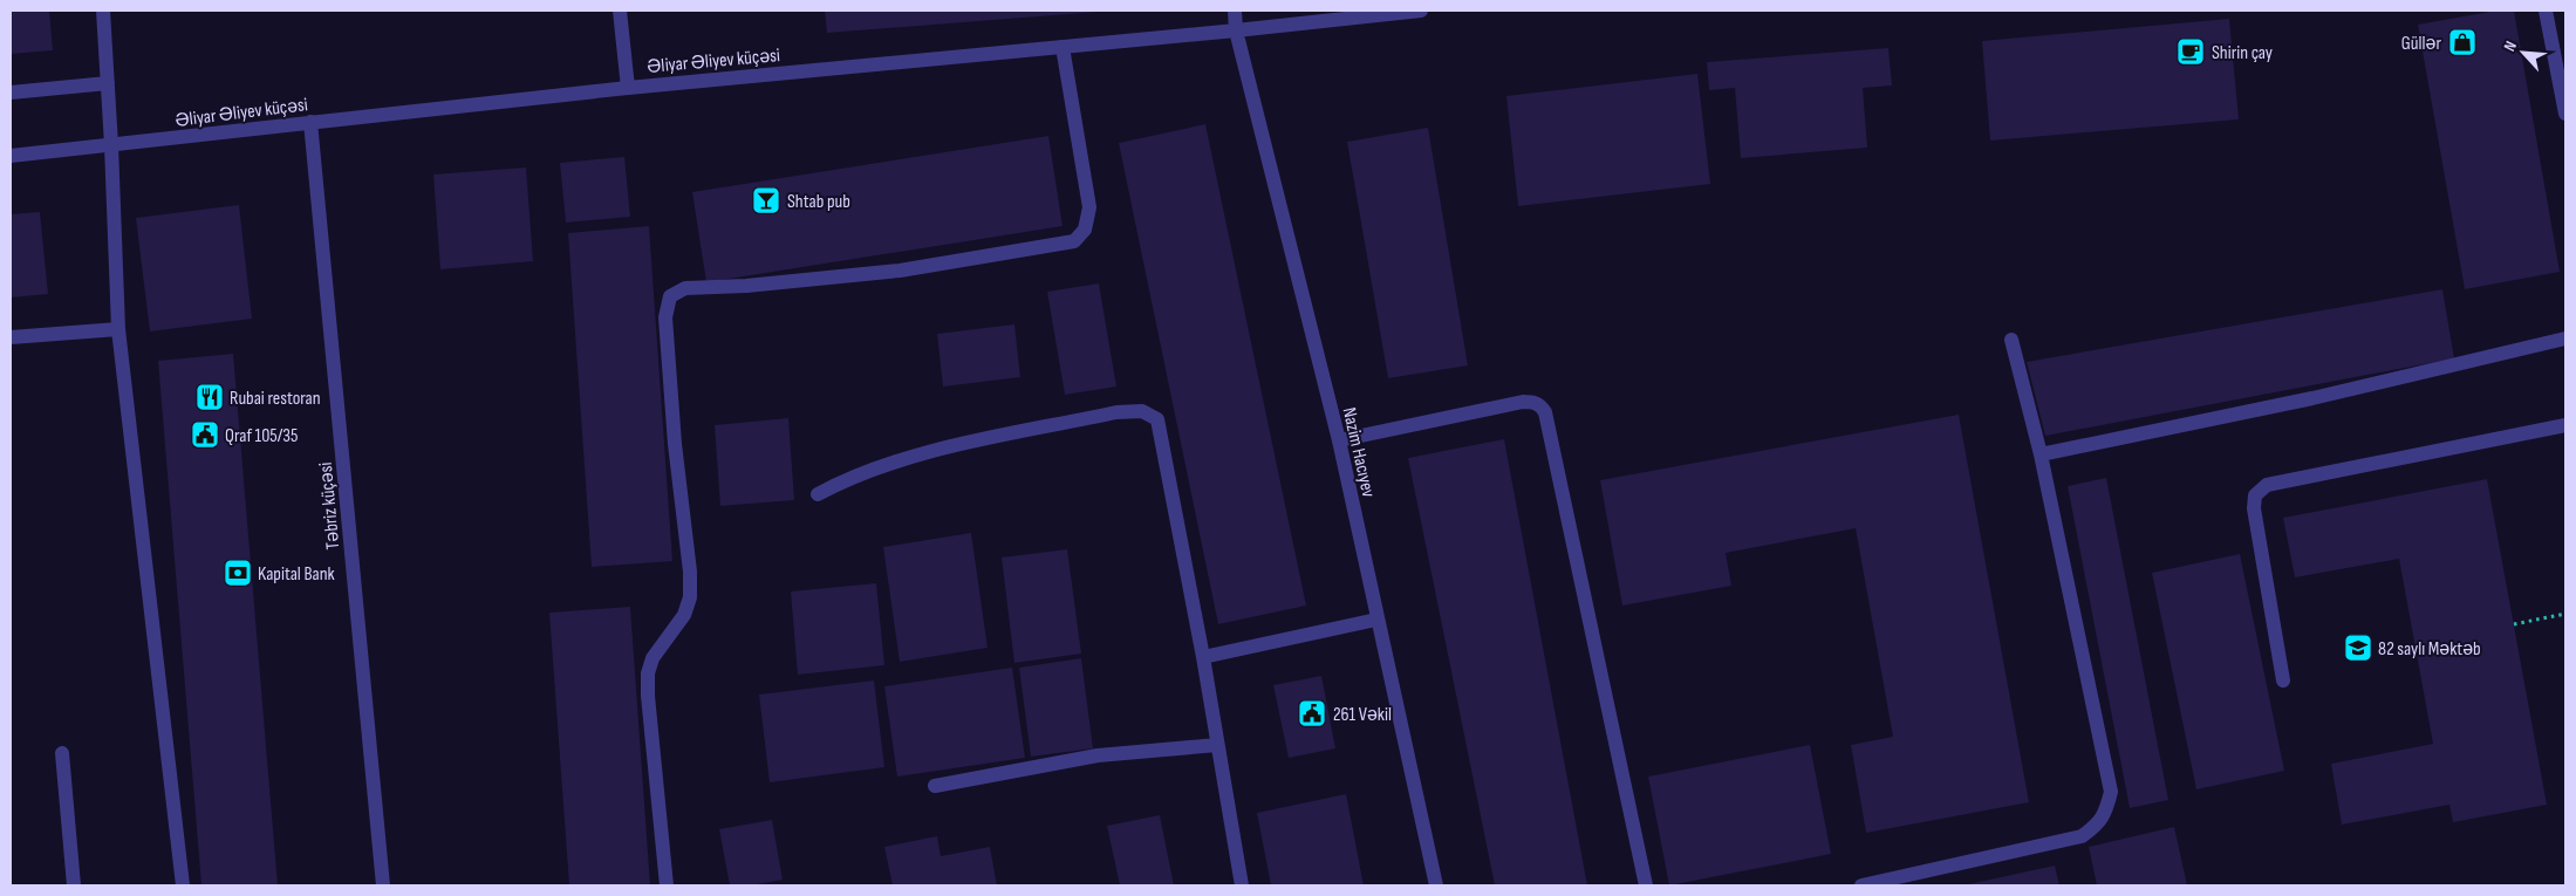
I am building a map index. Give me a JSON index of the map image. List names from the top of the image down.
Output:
{
  "streets": {
    "street": ["Əliyar Əliyev küçəsi", "Nazim Hacıyev", "Təbriz küçəsi"]
  },
  "crossings": [
    ["Əliyar Əliyev küçəsi", "Nazim Hacıyev"],
    ["Əliyar Əliyev küçəsi", "Təbriz küçəsi"]
  ],
  "places": {
    "shop": ["Güllər"],
    "cafe": ["Shirin çay"],
    "bar": ["Shtab pub"],
    "restaurant": ["Rubai restoran"],
    "public building": ["Qraf 105/35", "261 Vəkil"],
    "bank": ["Kapital Bank"],
    "school or university": ["82 saylı Məktəb"]
  },
  "north": "top left"
}
